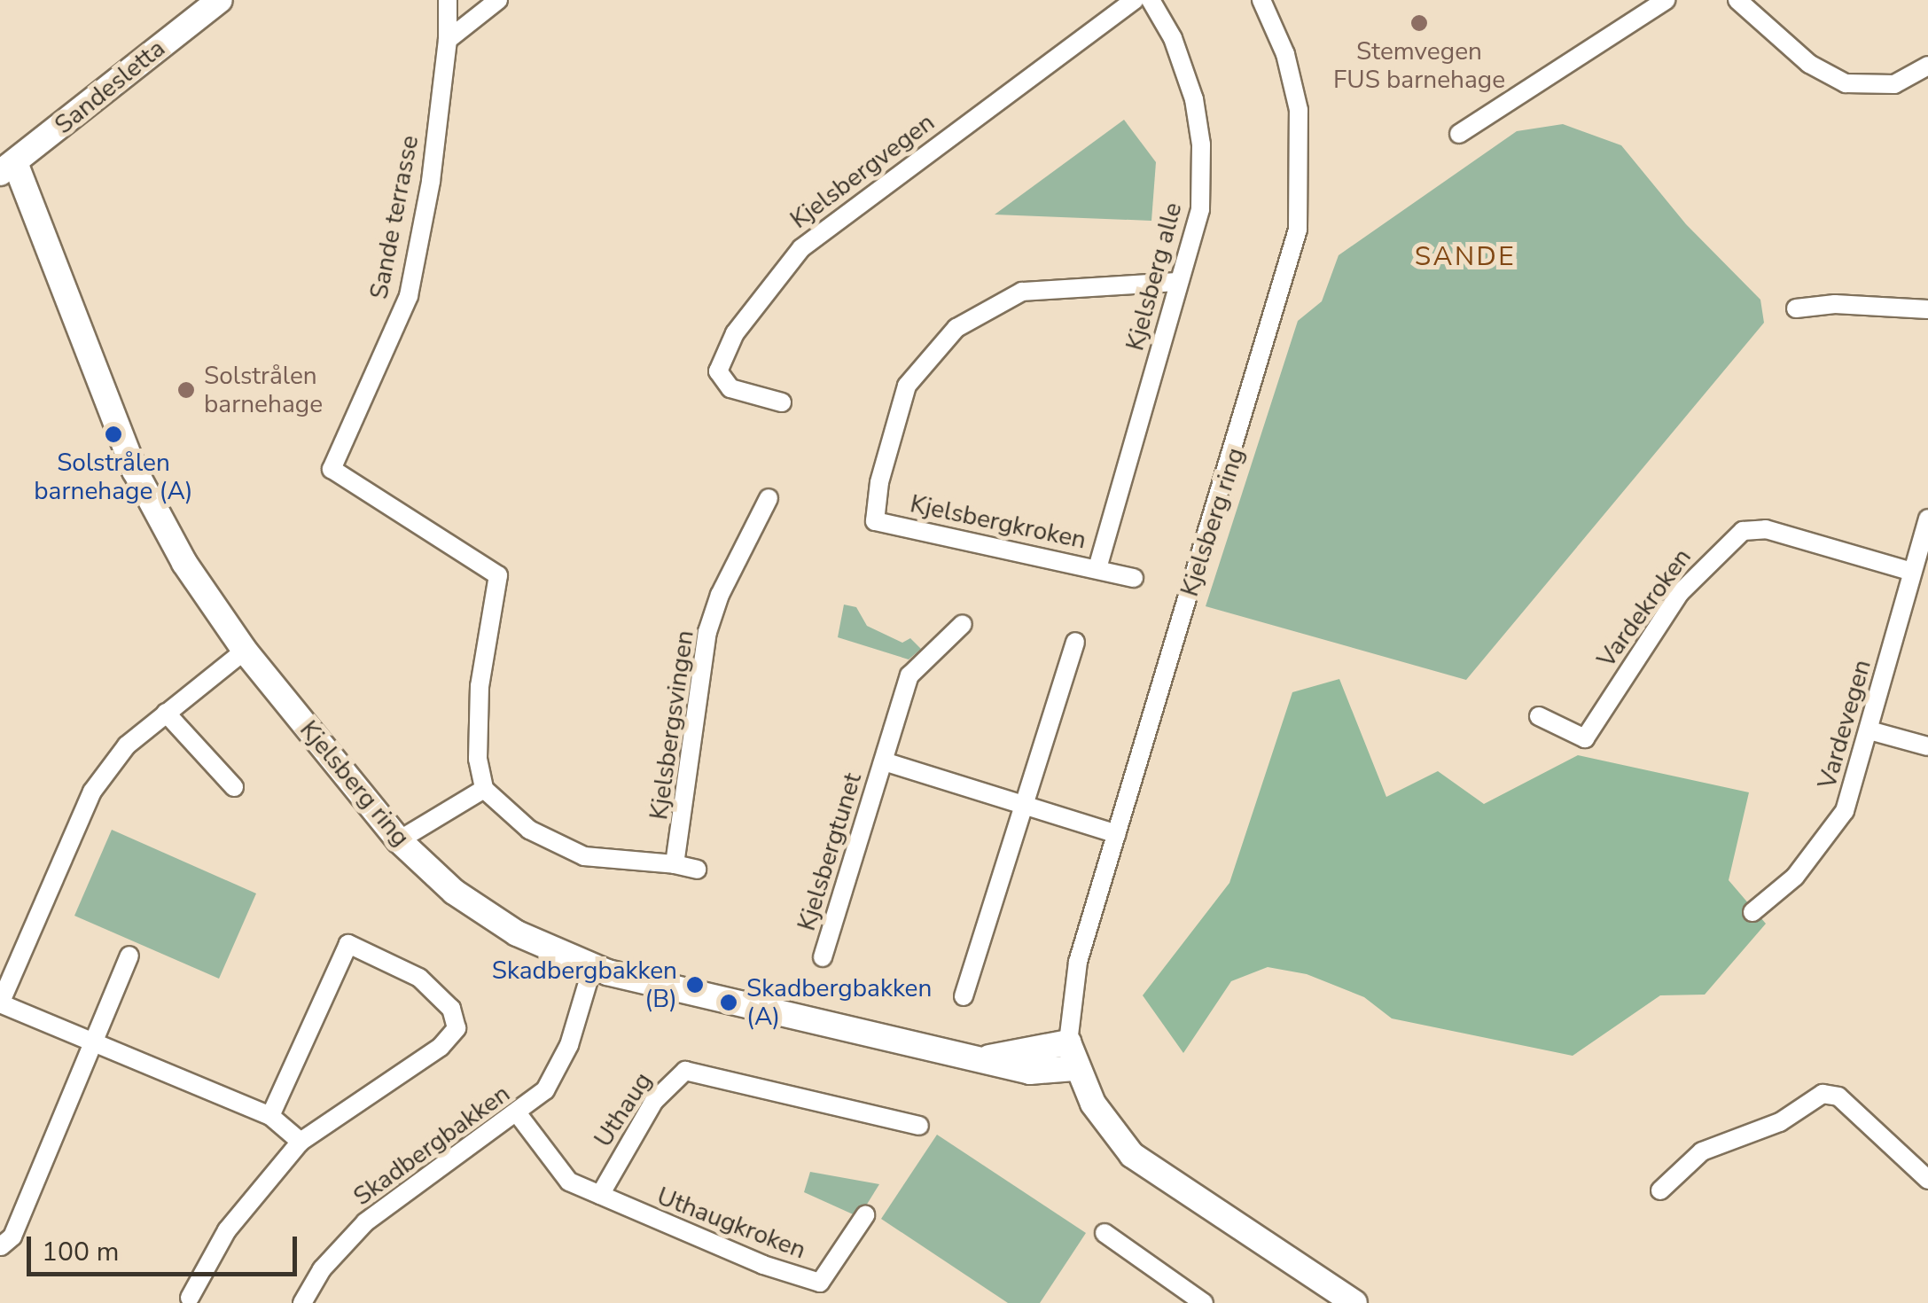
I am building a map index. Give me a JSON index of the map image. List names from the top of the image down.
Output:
{
  "streets": {
    "street": [
      "Sandesletta",
      "Kjelsbergvegen",
      "Sande terrasse",
      "Kjelsberg alle",
      "Kjelsbergkroken",
      "Kjelsberg ring",
      "Vardekroken",
      "Vardevegen",
      "Kjelsbergsvingen",
      "Kjelsbergtunet",
      "Uthaug",
      "Skadbergbakken",
      "Uthaugkroken"
    ]
  },
  "crossings": [
    ["Sandesletta", "Kjelsberg ring"],
    ["Kjelsberg alle", "Kjelsbergkroken"],
    ["Kjelsberg ring", "Kjelsbergtunet"],
    ["Kjelsberg ring", "Skadbergbakken"],
    ["Vardekroken", "Vardevegen"],
    ["Uthaug", "Uthaugkroken"]
  ],
  "districts": ["SANDE"],
  "places": [
    "Stemvegen FUS barnehage",
    "Solstrålen barnehage",
    "Solstrålen barnehage (A)",
    "Skadbergbakken (B)",
    "Skadbergbakken (A)"
  ],
  "scale_bar": "100 m"
}
